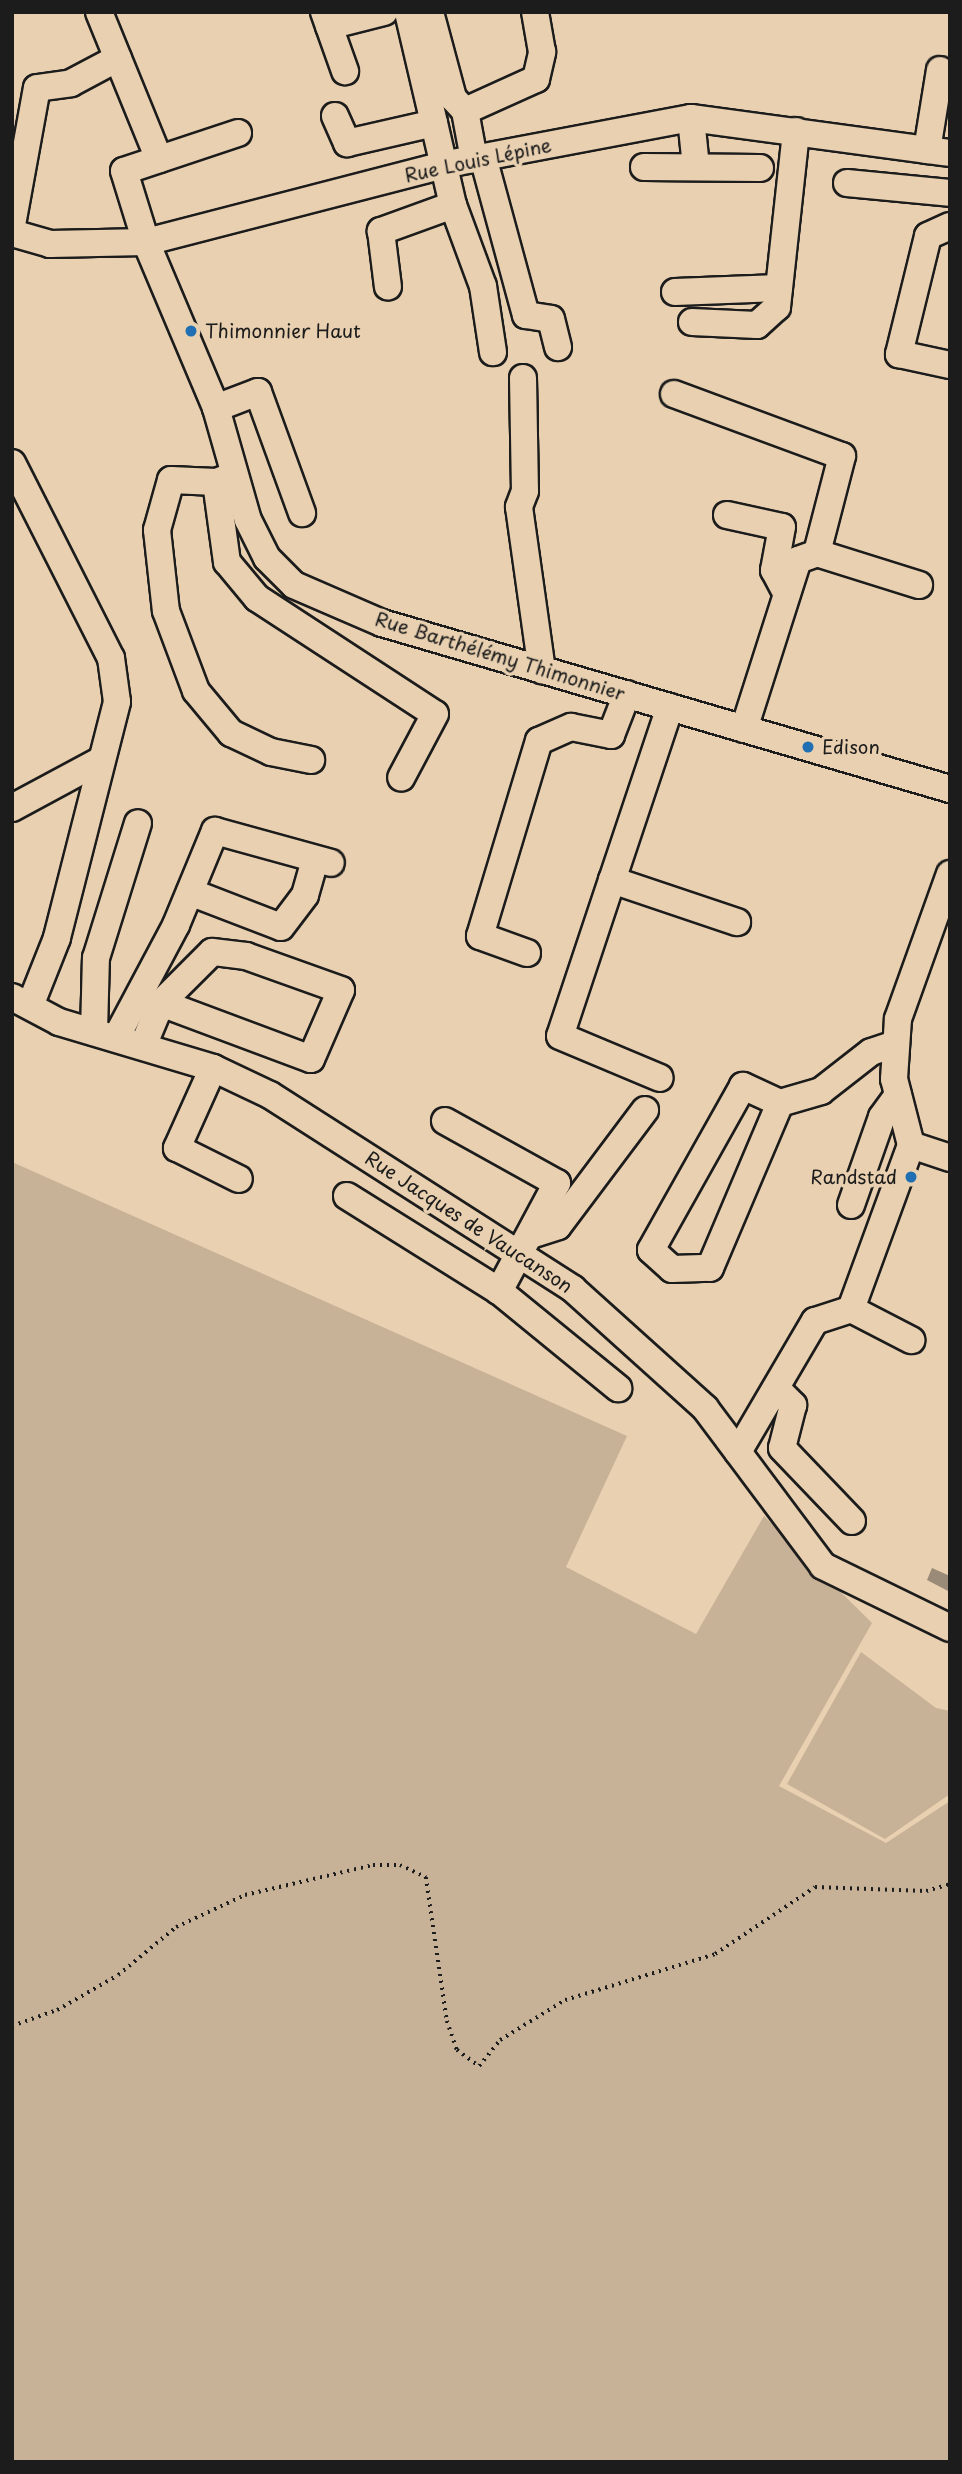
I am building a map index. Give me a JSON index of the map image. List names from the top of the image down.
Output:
{
  "streets": {
    "street": ["Rue Louis Lépine", "Rue Barthélémy Thimonnier", "Rue Jacques de Vaucanson"]
  },
  "crossings": [
    ["Rue Louis Lépine", "Rue Barthélémy Thimonnier"]
  ],
  "places": ["Thimonnier Haut", "Edison", "Randstad"]
}
